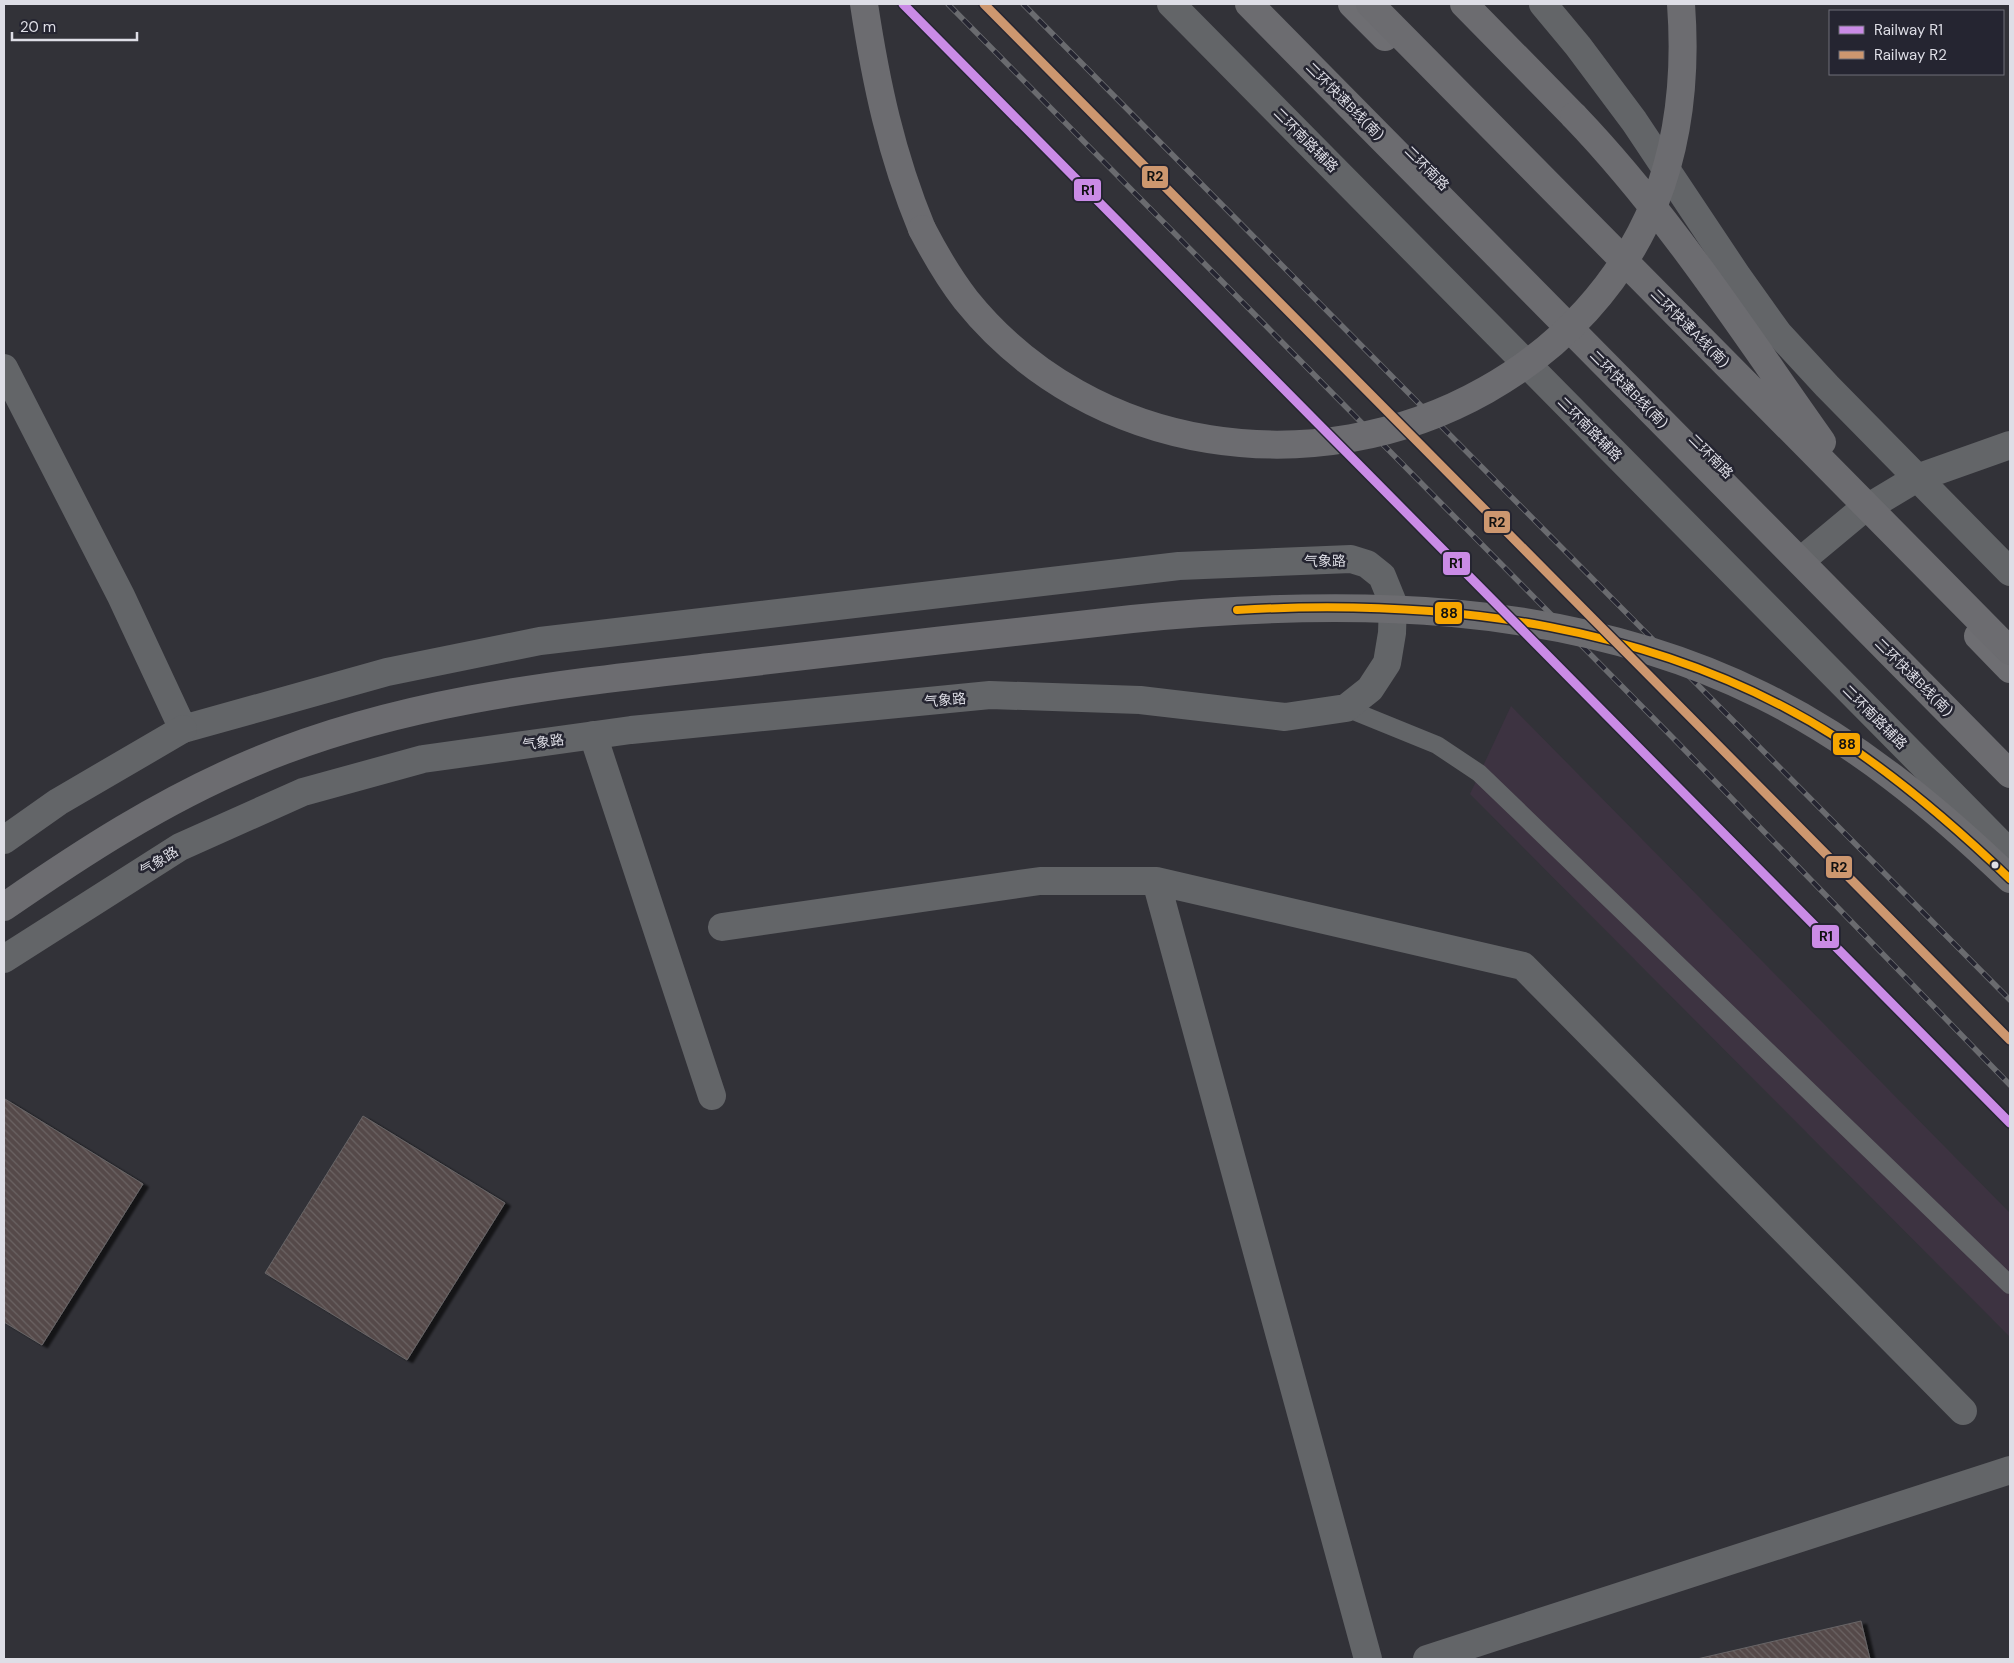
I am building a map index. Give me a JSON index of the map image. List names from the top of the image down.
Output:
{
  "streets": {
    "highway": ["二环快速B线(南)", "二环快速A线(南)"],
    "main road": ["二环南路"],
    "street": ["二环南路辅路", "气象路"]
  },
  "lines": ["rail line R1", "rail line R2", "transit line 88"],
  "legend": ["Railway R1", "Railway R2"],
  "scale_bar": "20 m"
}
